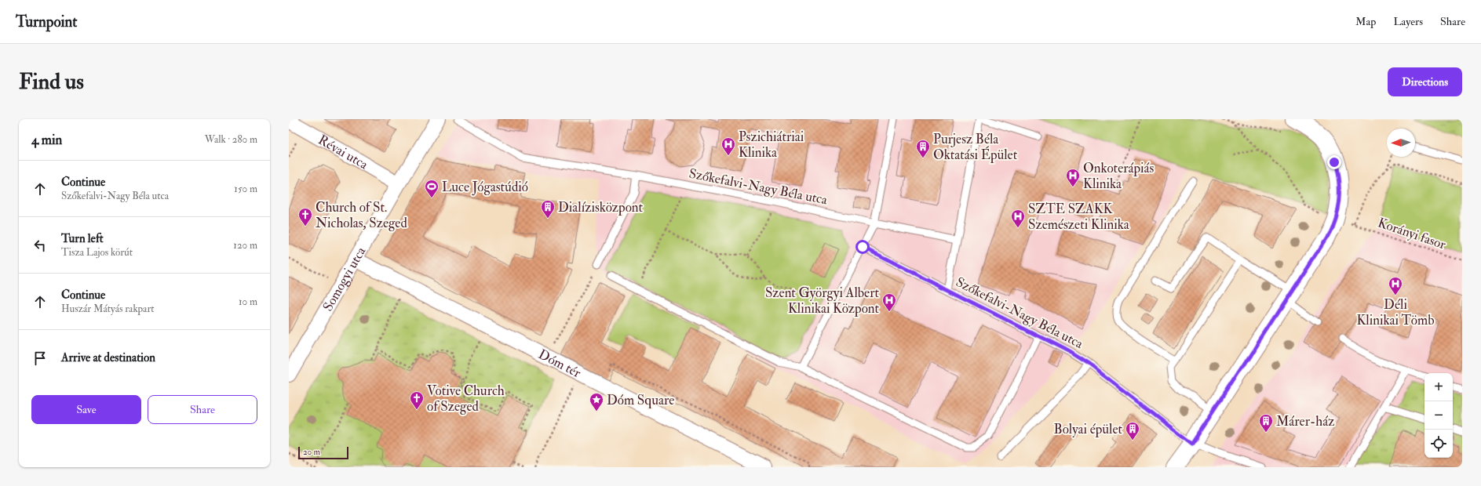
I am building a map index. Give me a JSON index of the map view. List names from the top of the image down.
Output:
{
  "streets": {
    "street": ["Révai utca", "Somogyi utca", "Dóm tér"],
    "lane": ["Szőkefalvi-Nagy Béla utca"],
    "path": ["Korányi fasor"]
  },
  "crossings": [
    ["Révai utca", "Somogyi utca"],
    ["Somogyi utca", "Dóm tér"]
  ],
  "places": {
    "hospital": [
      "Pszichiátriai Klinika",
      "Onkoterápiás Klinika",
      "SZTE SZAKK Szemészeti Klinika",
      "Déli Klinikai Tömb",
      "Szent Györgyi Albert Klinikai Központ"
    ],
    "building": [
      "Purjesz Béla Oktatási Épület",
      "Dialízisközpont",
      "Márer-ház",
      "Bolyai épület"
    ],
    "sports": ["Luce Jógastúdió"],
    "church": ["Church of St. Nicholas, Szeged", "Votive Church of Szeged"],
    "place": ["Dóm Square"]
  },
  "scale_bar": "20 m",
  "north": "left",
  "page": {
    "header": "Turnpoint",
    "nav": ["Map", "Layers", "Share"],
    "buttons": [
      "Directions",
      ["Save", "Share"]
    ],
    "title": "Find us",
    "heading": ["4 min", "Walk · 280 m"],
    "list": [
      ["Continue", "Szőkefalvi-Nagy Béla utca", "150 m"],
      ["Turn left", "Tisza Lajos körút", "120 m"],
      ["Continue", "Huszár Mátyás rakpart", "10 m"],
      "Arrive at destination"
    ],
    "map_buttons": ["+", "−"],
    "scale": "20 m"
  }
}
